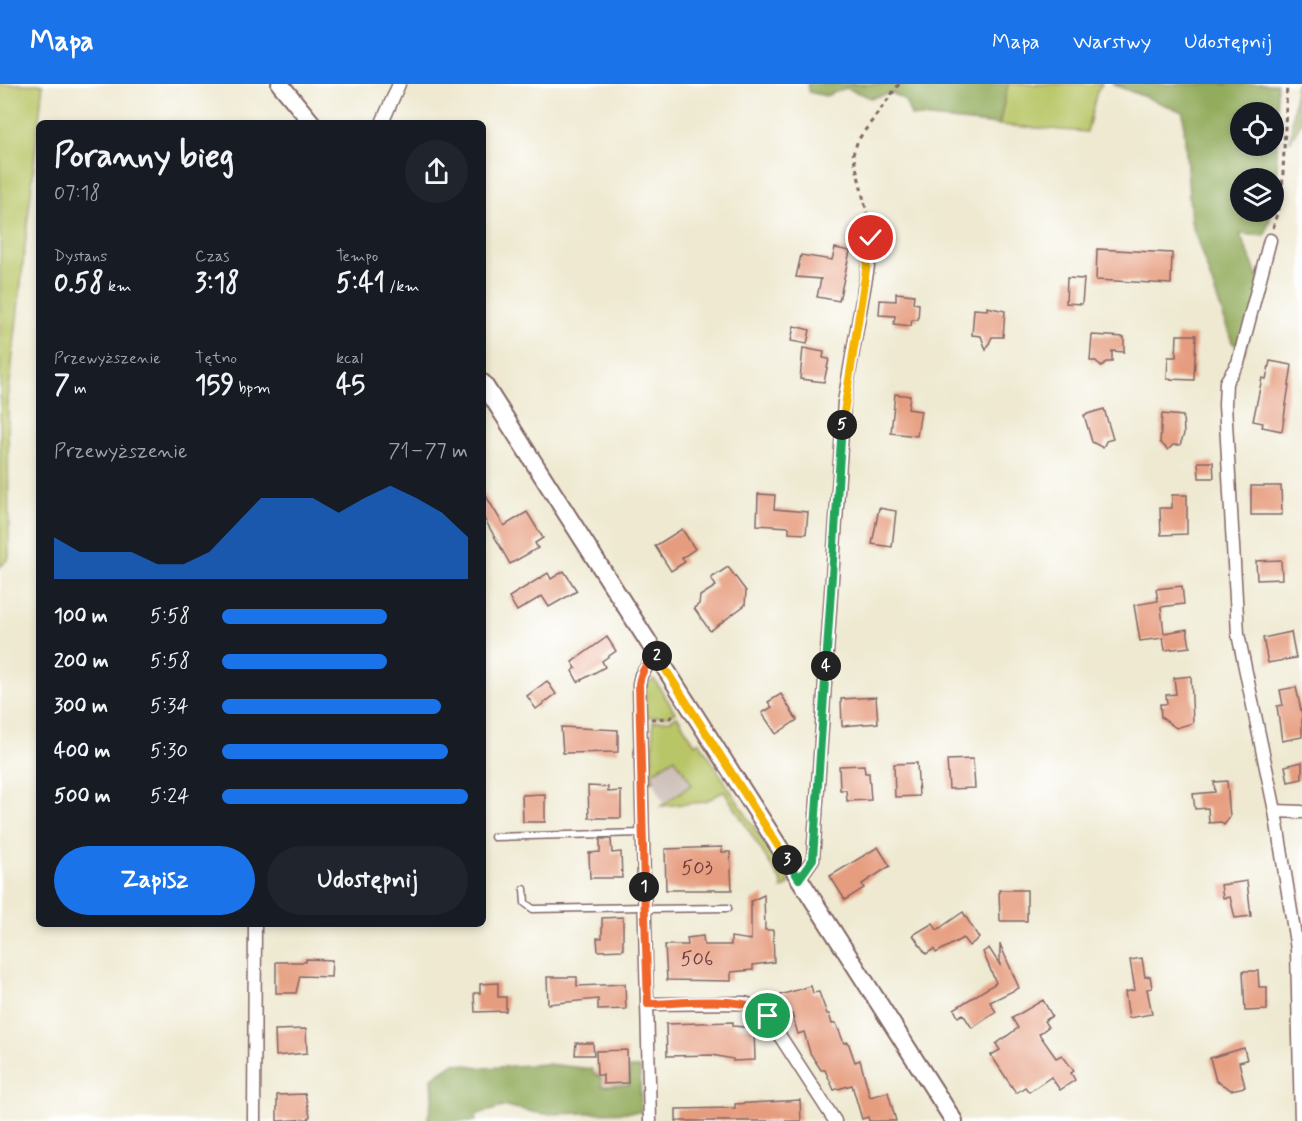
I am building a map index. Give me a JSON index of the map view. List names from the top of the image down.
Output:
{
  "house_numbers": ["503", "506"],
  "page": {
    "header": "Mapa",
    "nav": ["Mapa", "Warstwy", "Udostępnij"],
    "heading": ["Poranny bieg", "07:18"],
    "stats": [
      ["Dystans", "0.58 km"],
      ["Czas", "3:18"],
      ["Tempo", "5:41 /km"],
      ["Przewyższenie", "7 m"],
      ["Tętno", "159 bpm"],
      ["kcal", "45"]
    ],
    "pins": [
      "5",
      "2",
      "4",
      "3",
      "1"
    ],
    "chart": ["Przewyższenie", "71–77 m"],
    "list": [
      {
        "name": "100 m",
        "note": "5:58"
      },
      {
        "name": "200 m",
        "note": "5:58"
      },
      {
        "name": "300 m",
        "note": "5:34"
      },
      {
        "name": "400 m",
        "note": "5:30"
      },
      {
        "name": "500 m",
        "note": "5:24"
      }
    ],
    "buttons": ["Zapisz", "Udostępnij"]
  }
}
